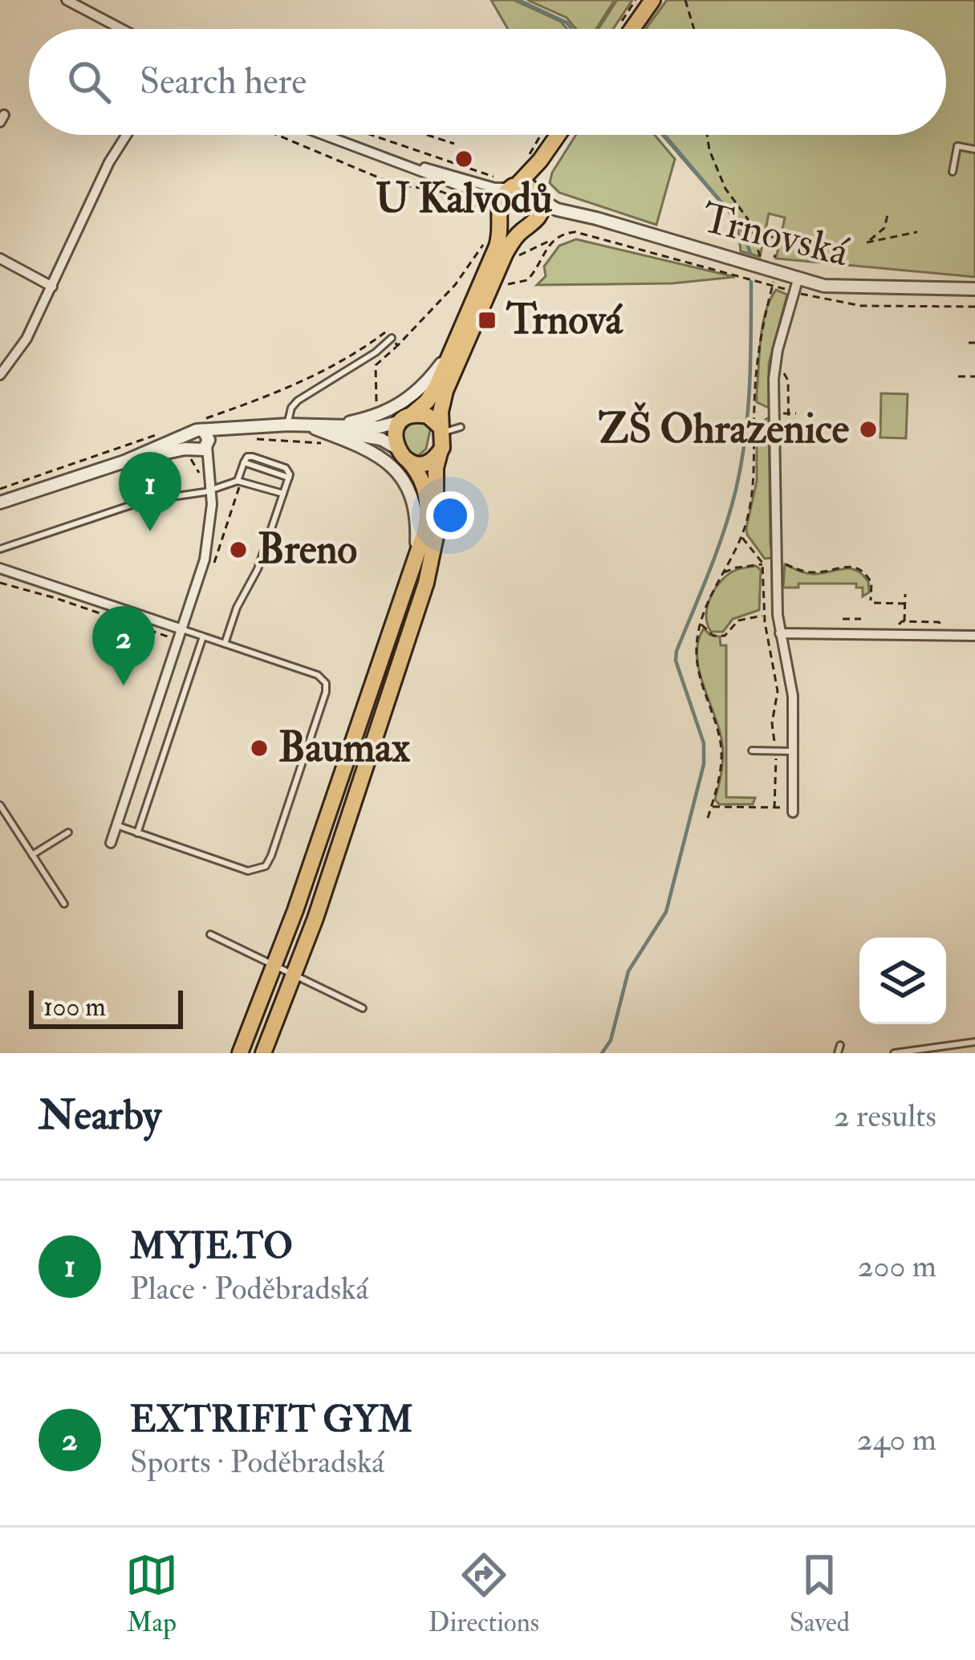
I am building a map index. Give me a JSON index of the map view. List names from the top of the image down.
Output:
{
  "streets": {
    "street": ["Trnovská"]
  },
  "places": {
    "other": [
      "U Kalvodů",
      "ZŠ Ohrazenice",
      "Breno",
      "Baumax"
    ],
    "transit": ["Trnová"]
  },
  "scale_bar": "100 m",
  "page": {
    "search": "Search here",
    "pins": ["1", "2"],
    "scale": "100 m",
    "heading": ["Nearby", "2 results"],
    "list": [
      {
        "mark": "1",
        "name": "MYJE.TO",
        "note": "Place · Poděbradská",
        "value": "200 m"
      },
      {
        "mark": "2",
        "name": "EXTRIFIT GYM",
        "note": "Sports · Poděbradská",
        "value": "240 m"
      }
    ],
    "nav": ["Map", "Directions", "Saved"]
  }
}
